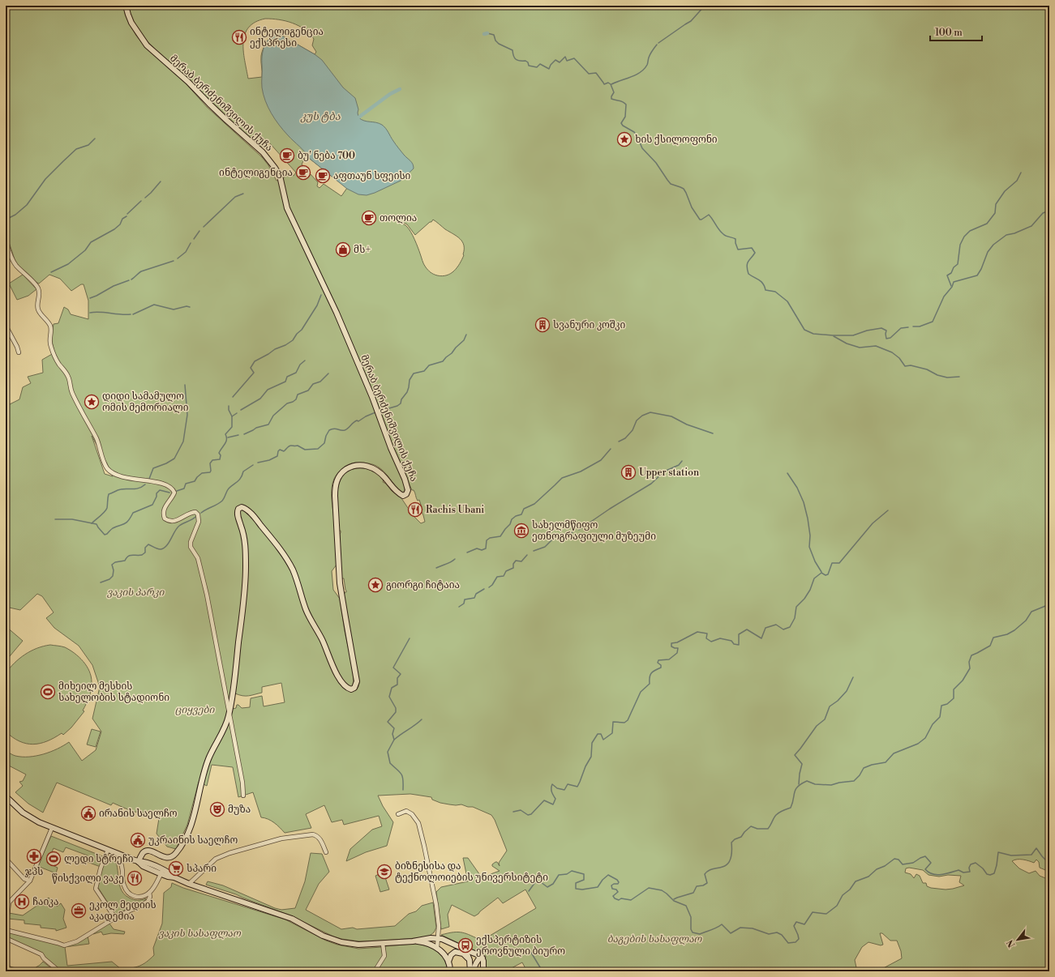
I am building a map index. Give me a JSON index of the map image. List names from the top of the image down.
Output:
{
  "streets": {
    "street": ["მერაბ ბერძენიშვილის ქუჩა"]
  },
  "water": ["კუს ტბა"],
  "parks": [
    "ვაკის პარკი",
    "ციყვები",
    "ვაკის სასაფლაო",
    "ბაგების სასაფლაო"
  ],
  "places": {
    "restaurant": ["ინტელიგენცია ექსპრესი", "Rachis Ubani", "წისქვილი ვაკე"],
    "place": ["ხის ქსილოფონი", "დიდი სამამულო ომის მემორიალი", "გიორგი ჩიტაია"],
    "cafe": [
      "ბუ' ნება 700",
      "ინტელიგენცია",
      "აფთაუნ სფეისი",
      "თოლია"
    ],
    "shop": ["მს+"],
    "building": ["სვანური კოშკი", "Upper station"],
    "museum": ["სახელმწიფო ეთნოგრაფიული მუზეუმი"],
    "sports": ["მიხეილ მესხის სახელობის სტადიონი", "ლედი სტრეჩი"],
    "theatre": ["მუზა"],
    "public building": ["ირანის საელჩო", "უკრაინის საელჩო"],
    "pharmacy": ["ჯპს"],
    "supermarket": ["სპარი"],
    "school or university": ["ბიზნესისა და ტექნოლოიების უნივერსიტეტი"],
    "hospital": ["ჩაიკა"],
    "office": ["ეკოლ მედიის აკადემია"],
    "bus stop": ["ექსპერტიზის ეროვნული ბიურო"]
  },
  "scale_bar": "100 m",
  "north": "bottom left"
}
